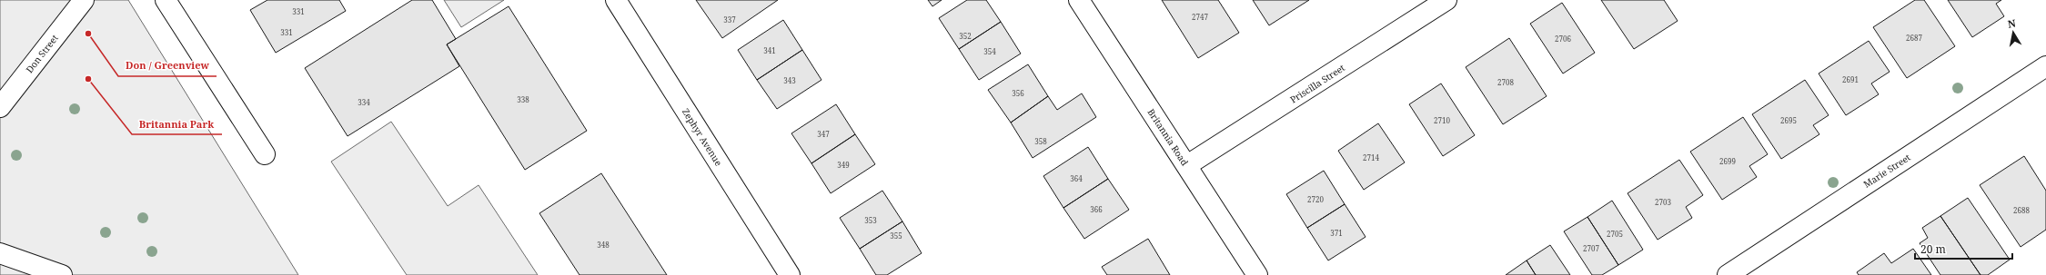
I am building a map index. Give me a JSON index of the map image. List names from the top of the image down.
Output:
{
  "streets": {
    "street": [
      "Don Street",
      "Priscilla Street",
      "Zephyr Avenue",
      "Britannia Road",
      "Marie Street"
    ]
  },
  "crossings": [
    ["Priscilla Street", "Britannia Road"]
  ],
  "places": ["Don / Greenview", "Britannia Park"],
  "house_numbers": [
    "331",
    "2747",
    "337",
    "331",
    "352",
    "2687",
    "2706",
    "341",
    "354",
    "2691",
    "343",
    "2708",
    "356",
    "338",
    "334",
    "2710",
    "2695",
    "347",
    "358",
    "2714",
    "2699",
    "349",
    "364",
    "2720",
    "2703",
    "366",
    "2688",
    "353",
    "371",
    "2705",
    "355",
    "348",
    "2707"
  ],
  "scale_bar": "20 m",
  "north": "top"
}
